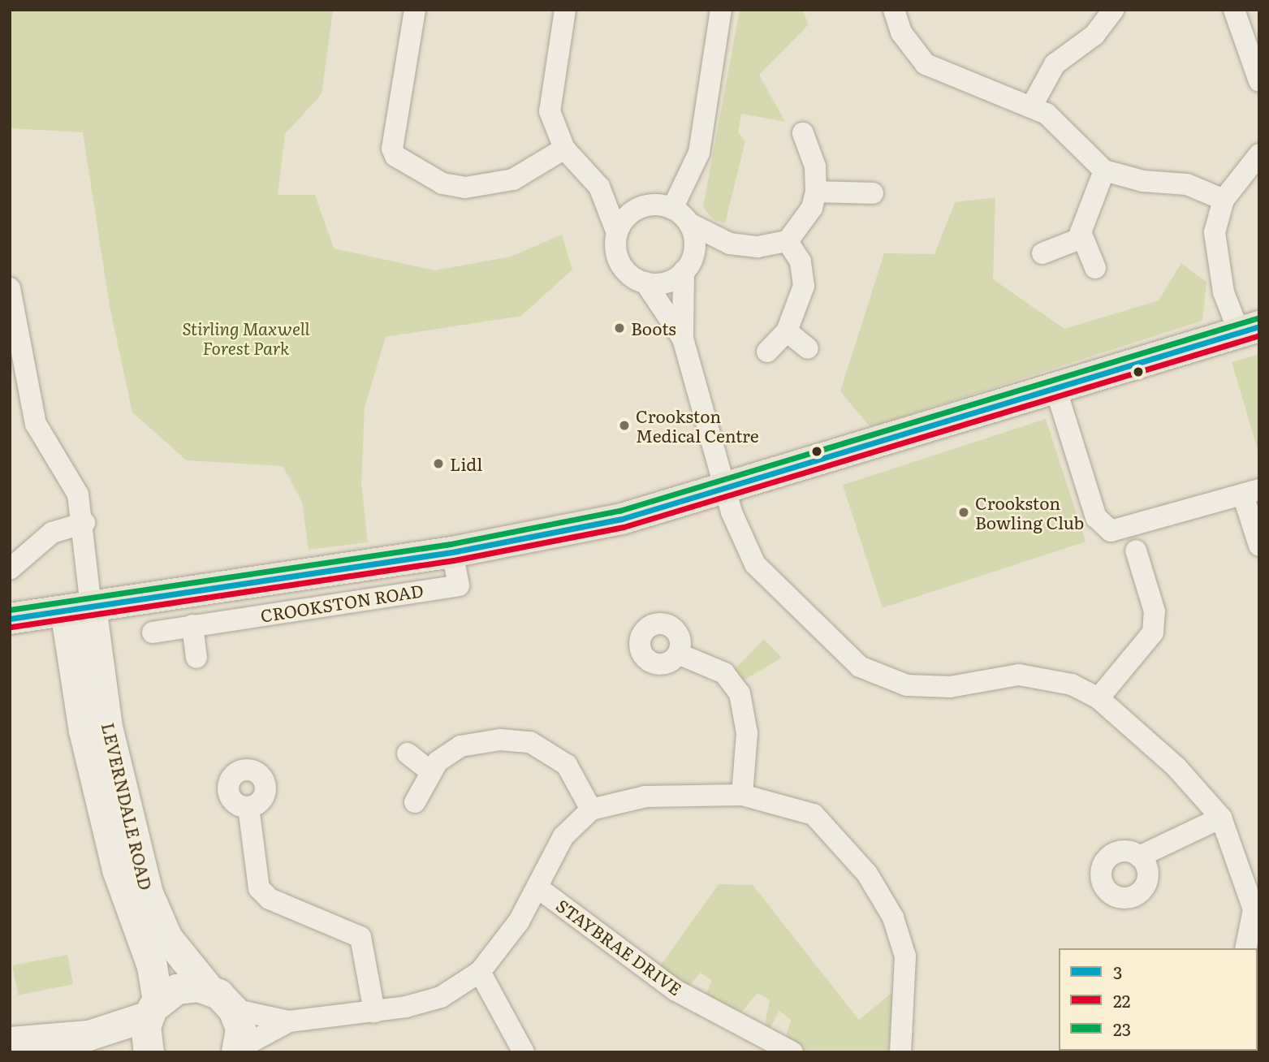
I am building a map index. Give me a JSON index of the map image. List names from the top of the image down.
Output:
{
  "streets": {
    "main road": ["CROOKSTON ROAD"],
    "street": ["LEVERNDALE ROAD", "STAYBRAE DRIVE"]
  },
  "crossings": [
    ["CROOKSTON ROAD", "LEVERNDALE ROAD"]
  ],
  "parks": ["Stirling Maxwell Forest Park"],
  "places": [
    "Boots",
    "Crookston Medical Centre",
    "Lidl",
    "Crookston Bowling Club"
  ],
  "lines": ["transit line 23", "transit line 3", "transit line 22"],
  "legend": ["3", "22", "23"]
}
